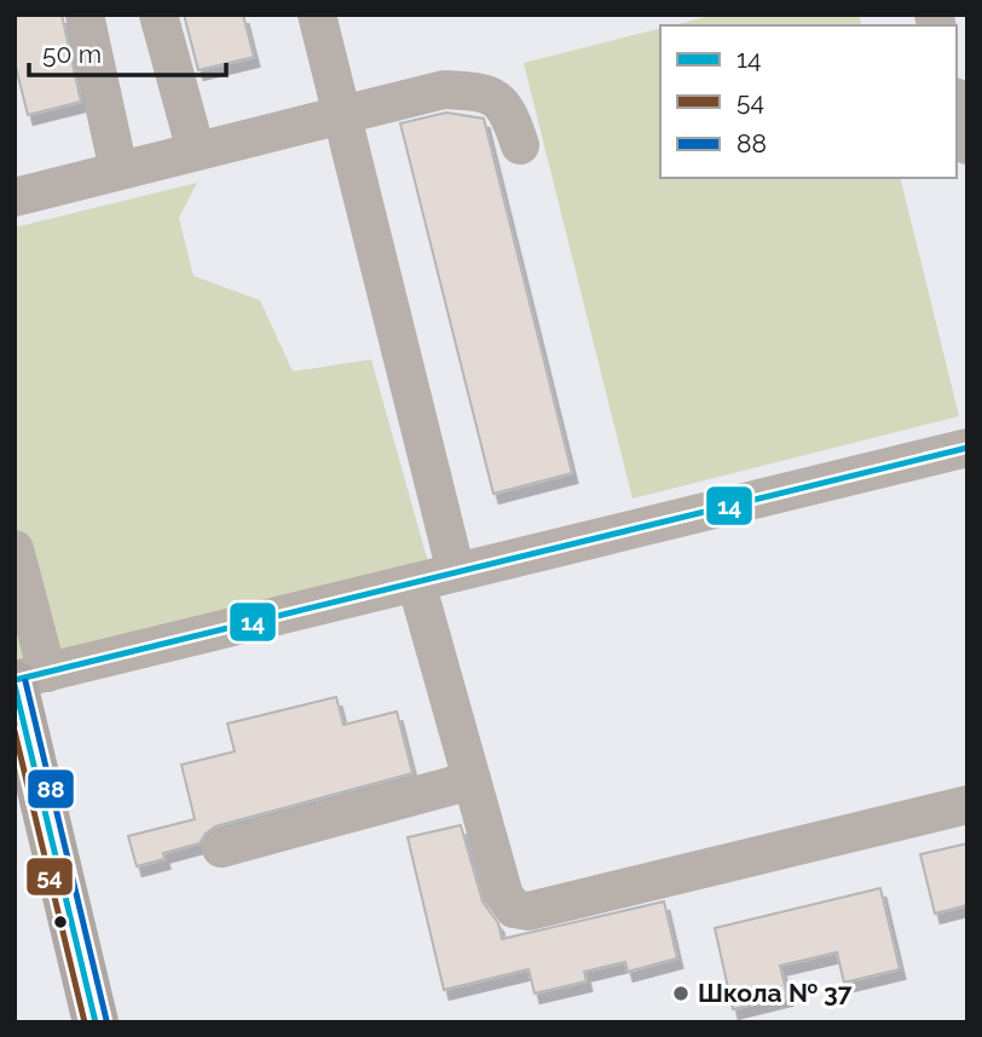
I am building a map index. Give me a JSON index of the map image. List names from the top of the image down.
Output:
{
  "places": ["Школа № 37"],
  "lines": ["transit line 14", "transit line 88", "transit line 54"],
  "legend": ["14", "54", "88"],
  "scale_bar": "50 m"
}
